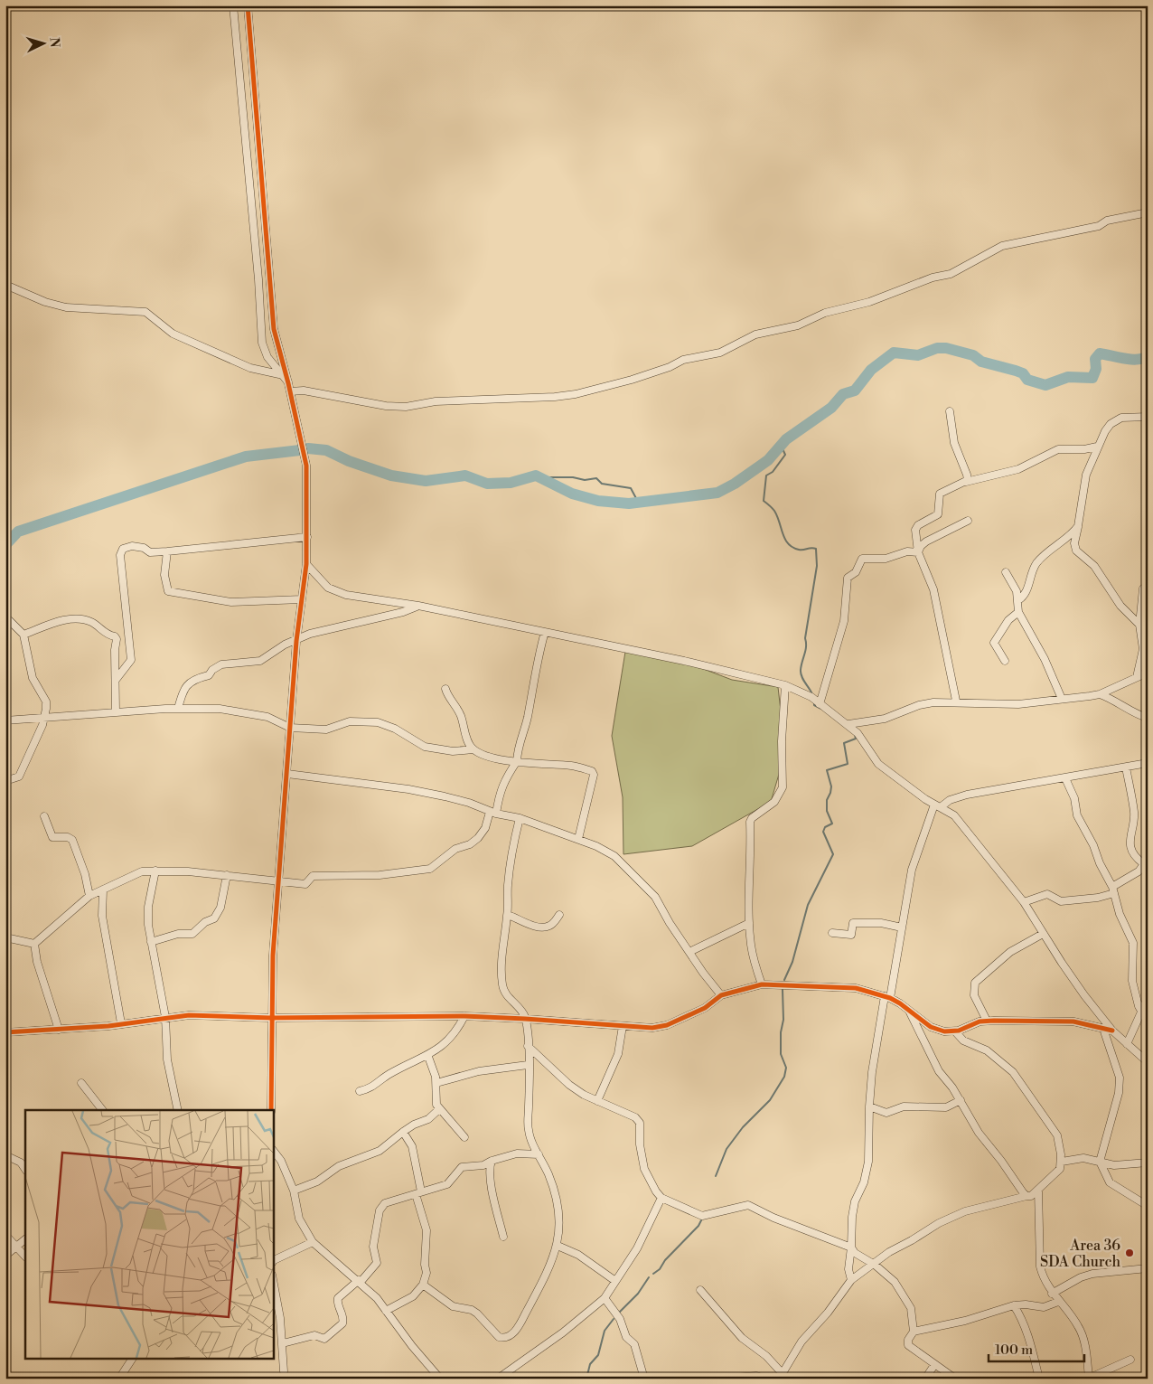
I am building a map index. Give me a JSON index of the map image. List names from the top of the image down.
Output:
{
  "places": ["Area 36 SDA Church"],
  "scale_bar": "100 m",
  "north": "right"
}
